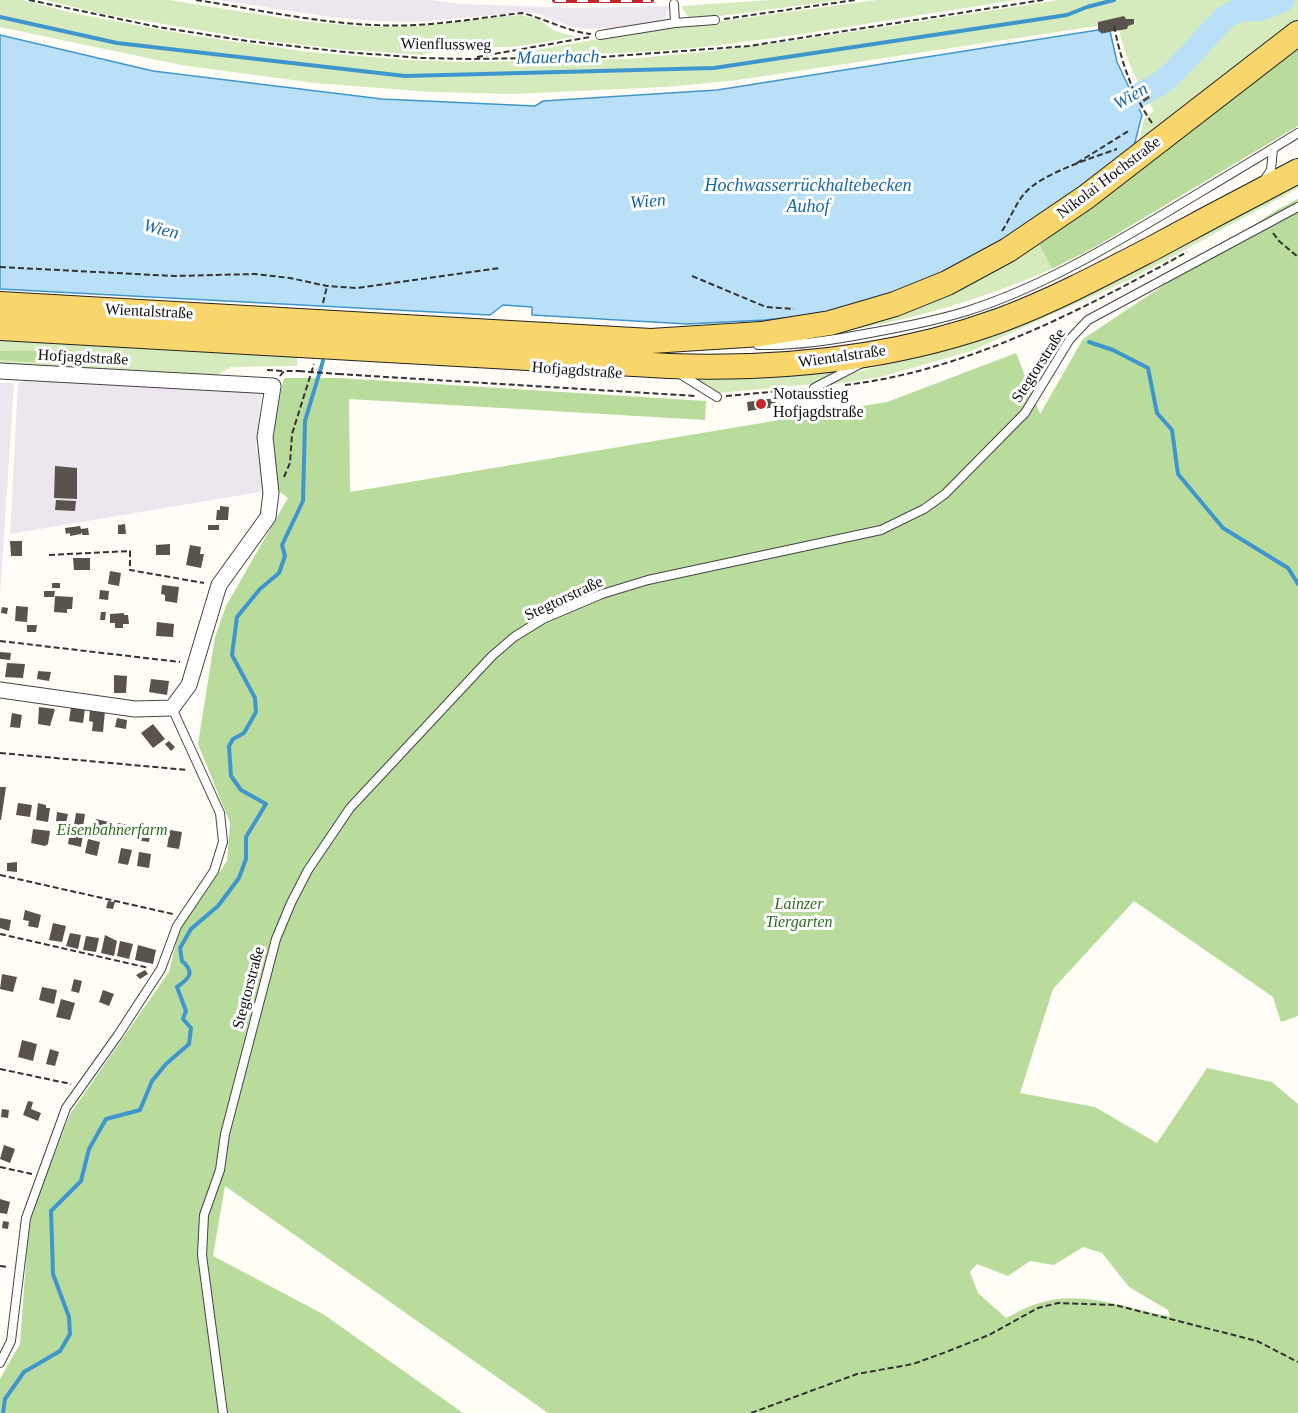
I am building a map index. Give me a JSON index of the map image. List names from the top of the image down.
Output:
{
  "streets": {
    "main road": ["Nikolai Hochstraße", "Wientalstraße"],
    "street": ["Hofjagdstraße"],
    "lane": ["Stegtorstraße"],
    "path": ["Wienflussweg"]
  },
  "crossings": [
    ["Nikolai Hochstraße", "Wientalstraße"]
  ],
  "water": ["Mauerbach", "Wien", "Hochwasserrückhaltebecken Auhof"],
  "parks": ["Eisenbahnerfarm", "Lainzer Tiergarten"],
  "places": ["Notausstieg Hofjagdstraße"]
}
